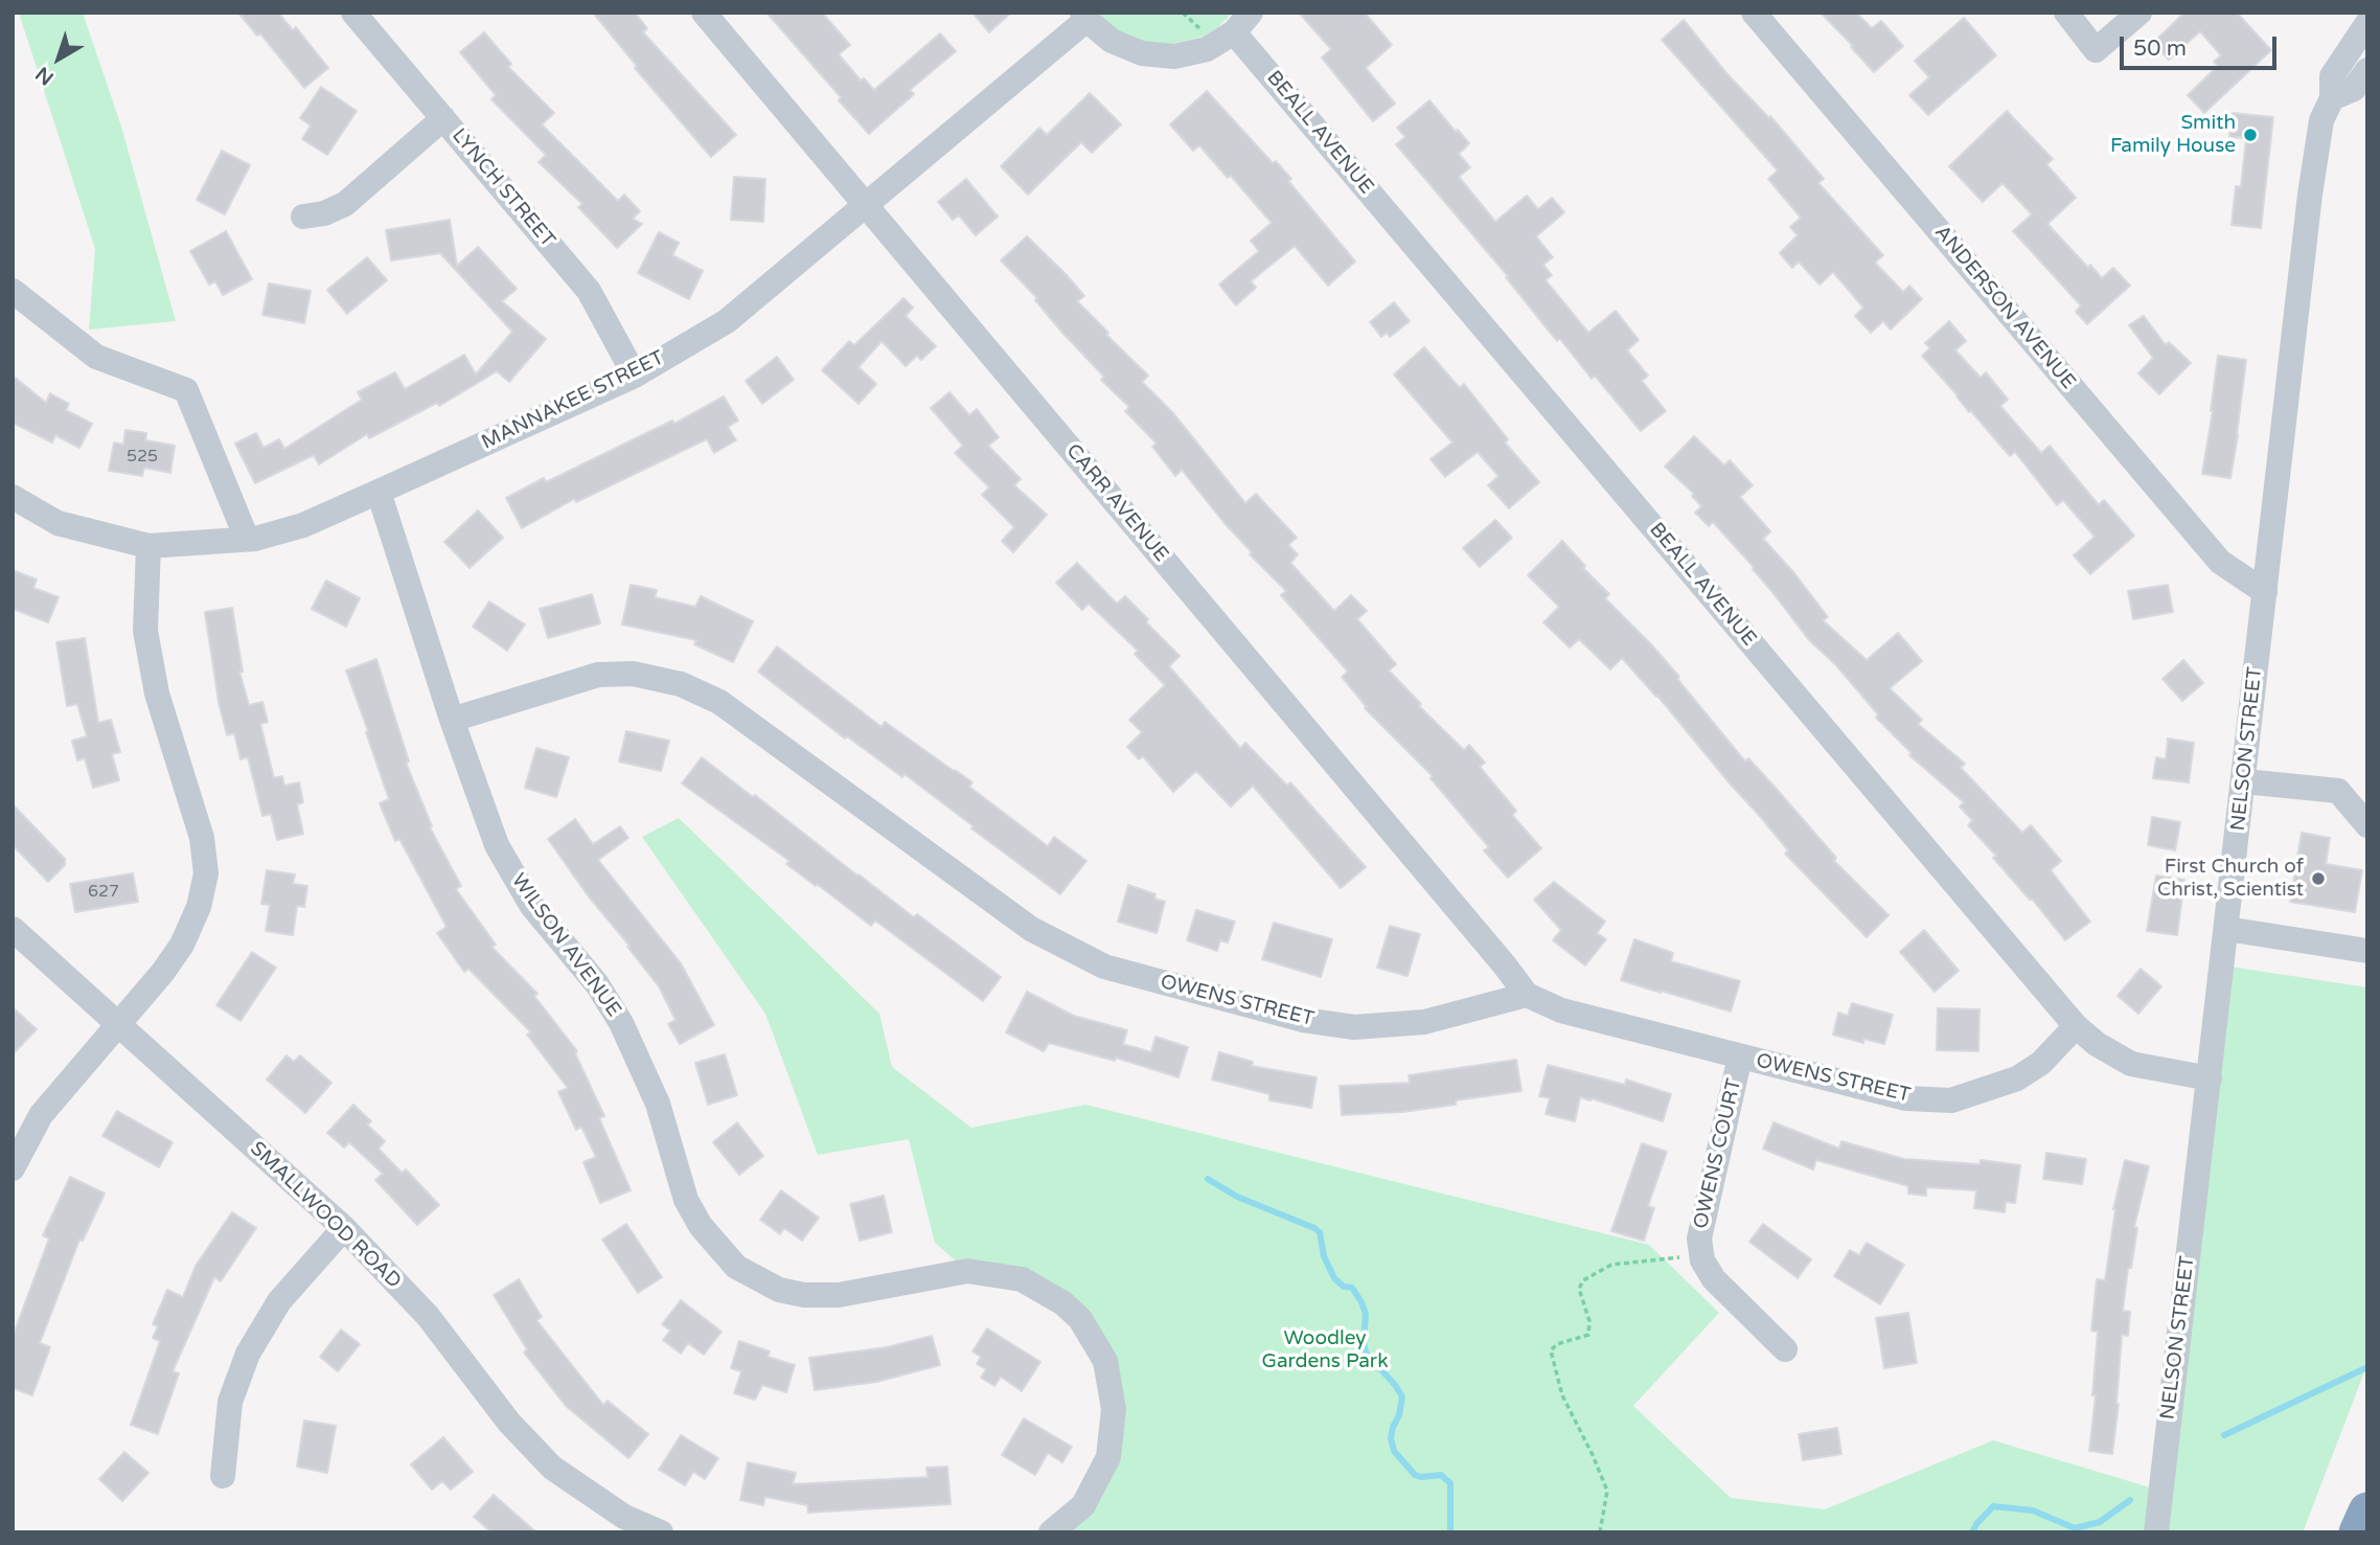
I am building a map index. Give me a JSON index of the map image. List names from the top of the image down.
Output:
{
  "streets": {
    "street": [
      "BEALL AVENUE",
      "LYNCH STREET",
      "ANDERSON AVENUE",
      "MANNAKEE STREET",
      "CARR AVENUE",
      "NELSON STREET",
      "WILSON AVENUE",
      "OWENS STREET",
      "OWENS COURT",
      "SMALLWOOD ROAD"
    ]
  },
  "crossings": [
    ["BEALL AVENUE", "NELSON STREET"],
    ["BEALL AVENUE", "OWENS STREET"],
    ["LYNCH STREET", "MANNAKEE STREET"],
    ["ANDERSON AVENUE", "NELSON STREET"],
    ["MANNAKEE STREET", "CARR AVENUE"],
    ["MANNAKEE STREET", "WILSON AVENUE"],
    ["CARR AVENUE", "OWENS STREET"],
    ["WILSON AVENUE", "OWENS STREET"],
    ["OWENS STREET", "OWENS COURT"]
  ],
  "parks": ["Woodley Gardens Park"],
  "places": ["Smith Family House", "First Church of Christ, Scientist"],
  "house_numbers": ["525", "627"],
  "scale_bar": "50 m",
  "north": "bottom left"
}
